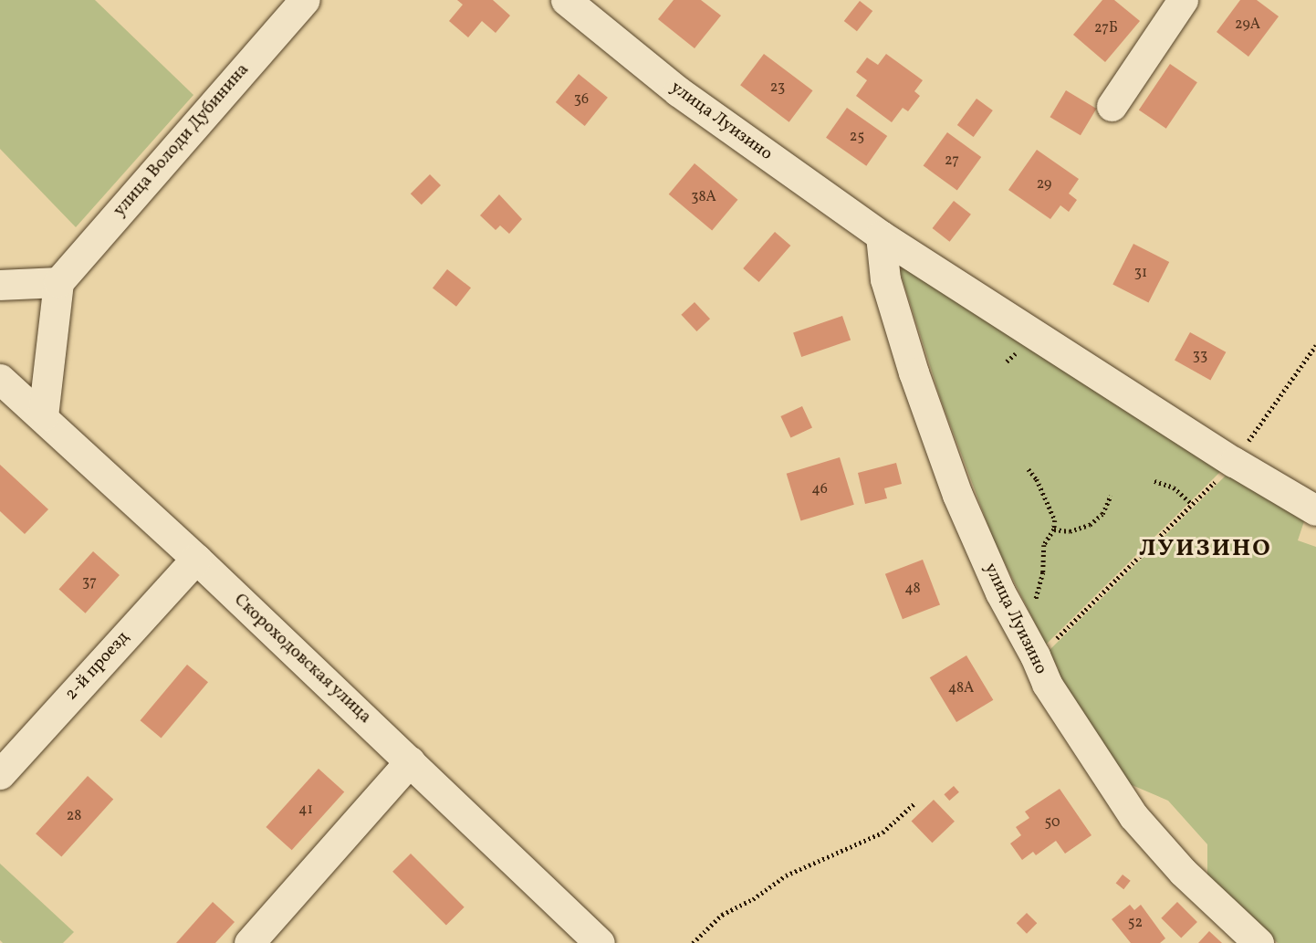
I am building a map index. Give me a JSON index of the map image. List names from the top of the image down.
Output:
{
  "streets": {
    "street": [
      "улица Луизино",
      "улица Володи Дубинина",
      "Скороходовская улица",
      "2-й проезд"
    ]
  },
  "crossings": [
    ["Скороходовская улица", "2-й проезд"]
  ],
  "districts": ["ЛУИЗИНО"],
  "house_numbers": [
    "29А",
    "27Б",
    "23",
    "36",
    "25",
    "27",
    "29",
    "38А",
    "31",
    "33",
    "46",
    "37",
    "48",
    "48А",
    "41",
    "28",
    "50",
    "52"
  ]
}
